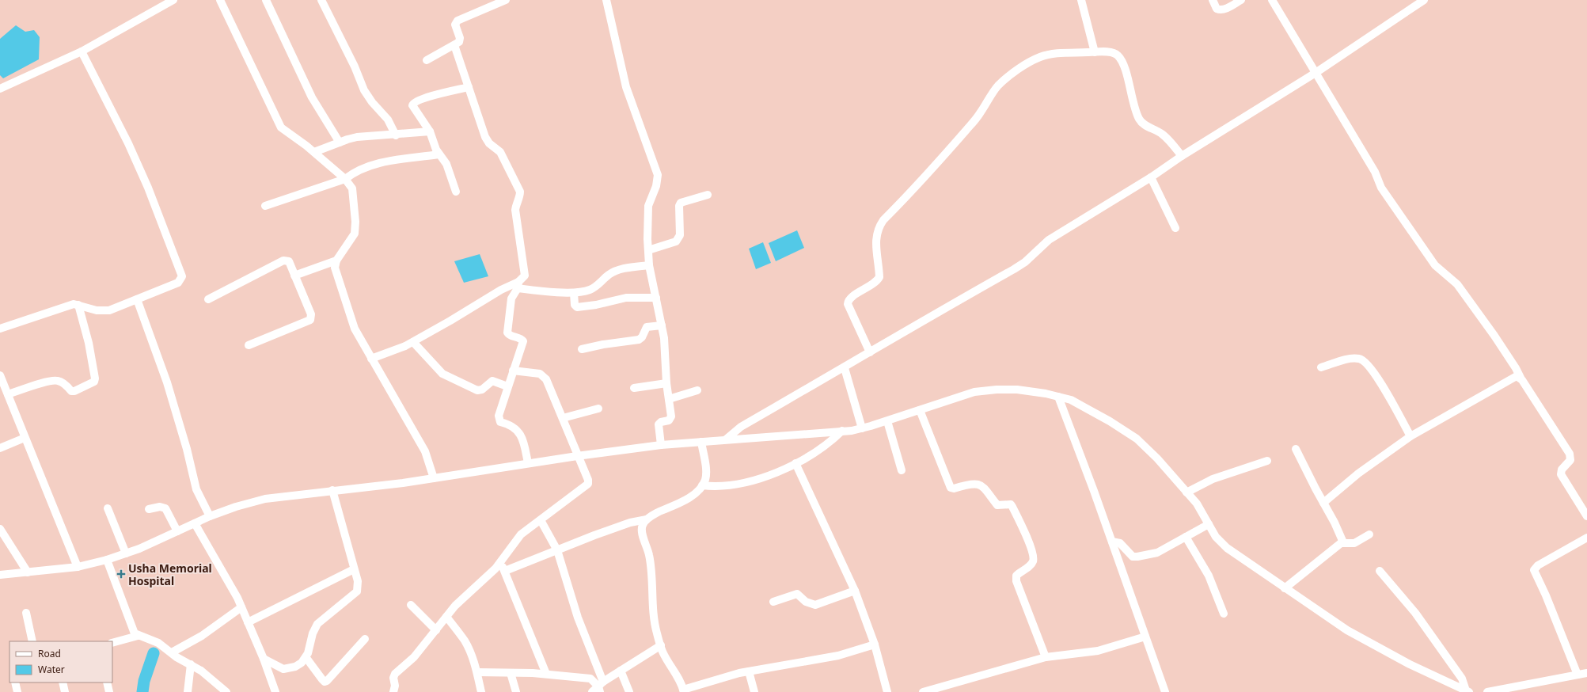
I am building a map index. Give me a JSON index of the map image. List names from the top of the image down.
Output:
{
  "places": {
    "health": ["Usha Memorial Hospital"]
  },
  "legend": ["Road", "Water"]
}
